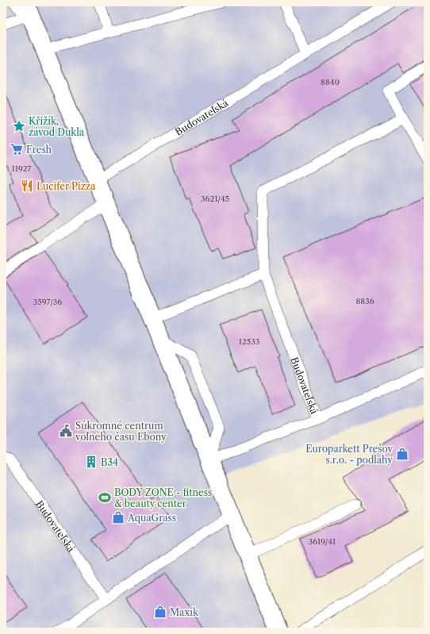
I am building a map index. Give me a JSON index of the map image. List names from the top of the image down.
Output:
{
  "streets": {
    "lane": ["Budovateľská"]
  },
  "places": {
    "place": ["Křižík, závod Dukla"],
    "supermarket": ["Fresh"],
    "restaurant": ["Lucifer Pizza"],
    "public building": ["Súkromné centrum voľného času Ebony"],
    "shop": ["Europarkett Prešov s.r.o. - podlahy", "AquaGrass", "Maxík"],
    "building": ["B34"],
    "sports": ["BODY ZONE - fitness & beauty center"]
  },
  "house_numbers": [
    "8840",
    "11927",
    "3621/45",
    "8836",
    "3597/36",
    "12533",
    "3619/41"
  ]
}
